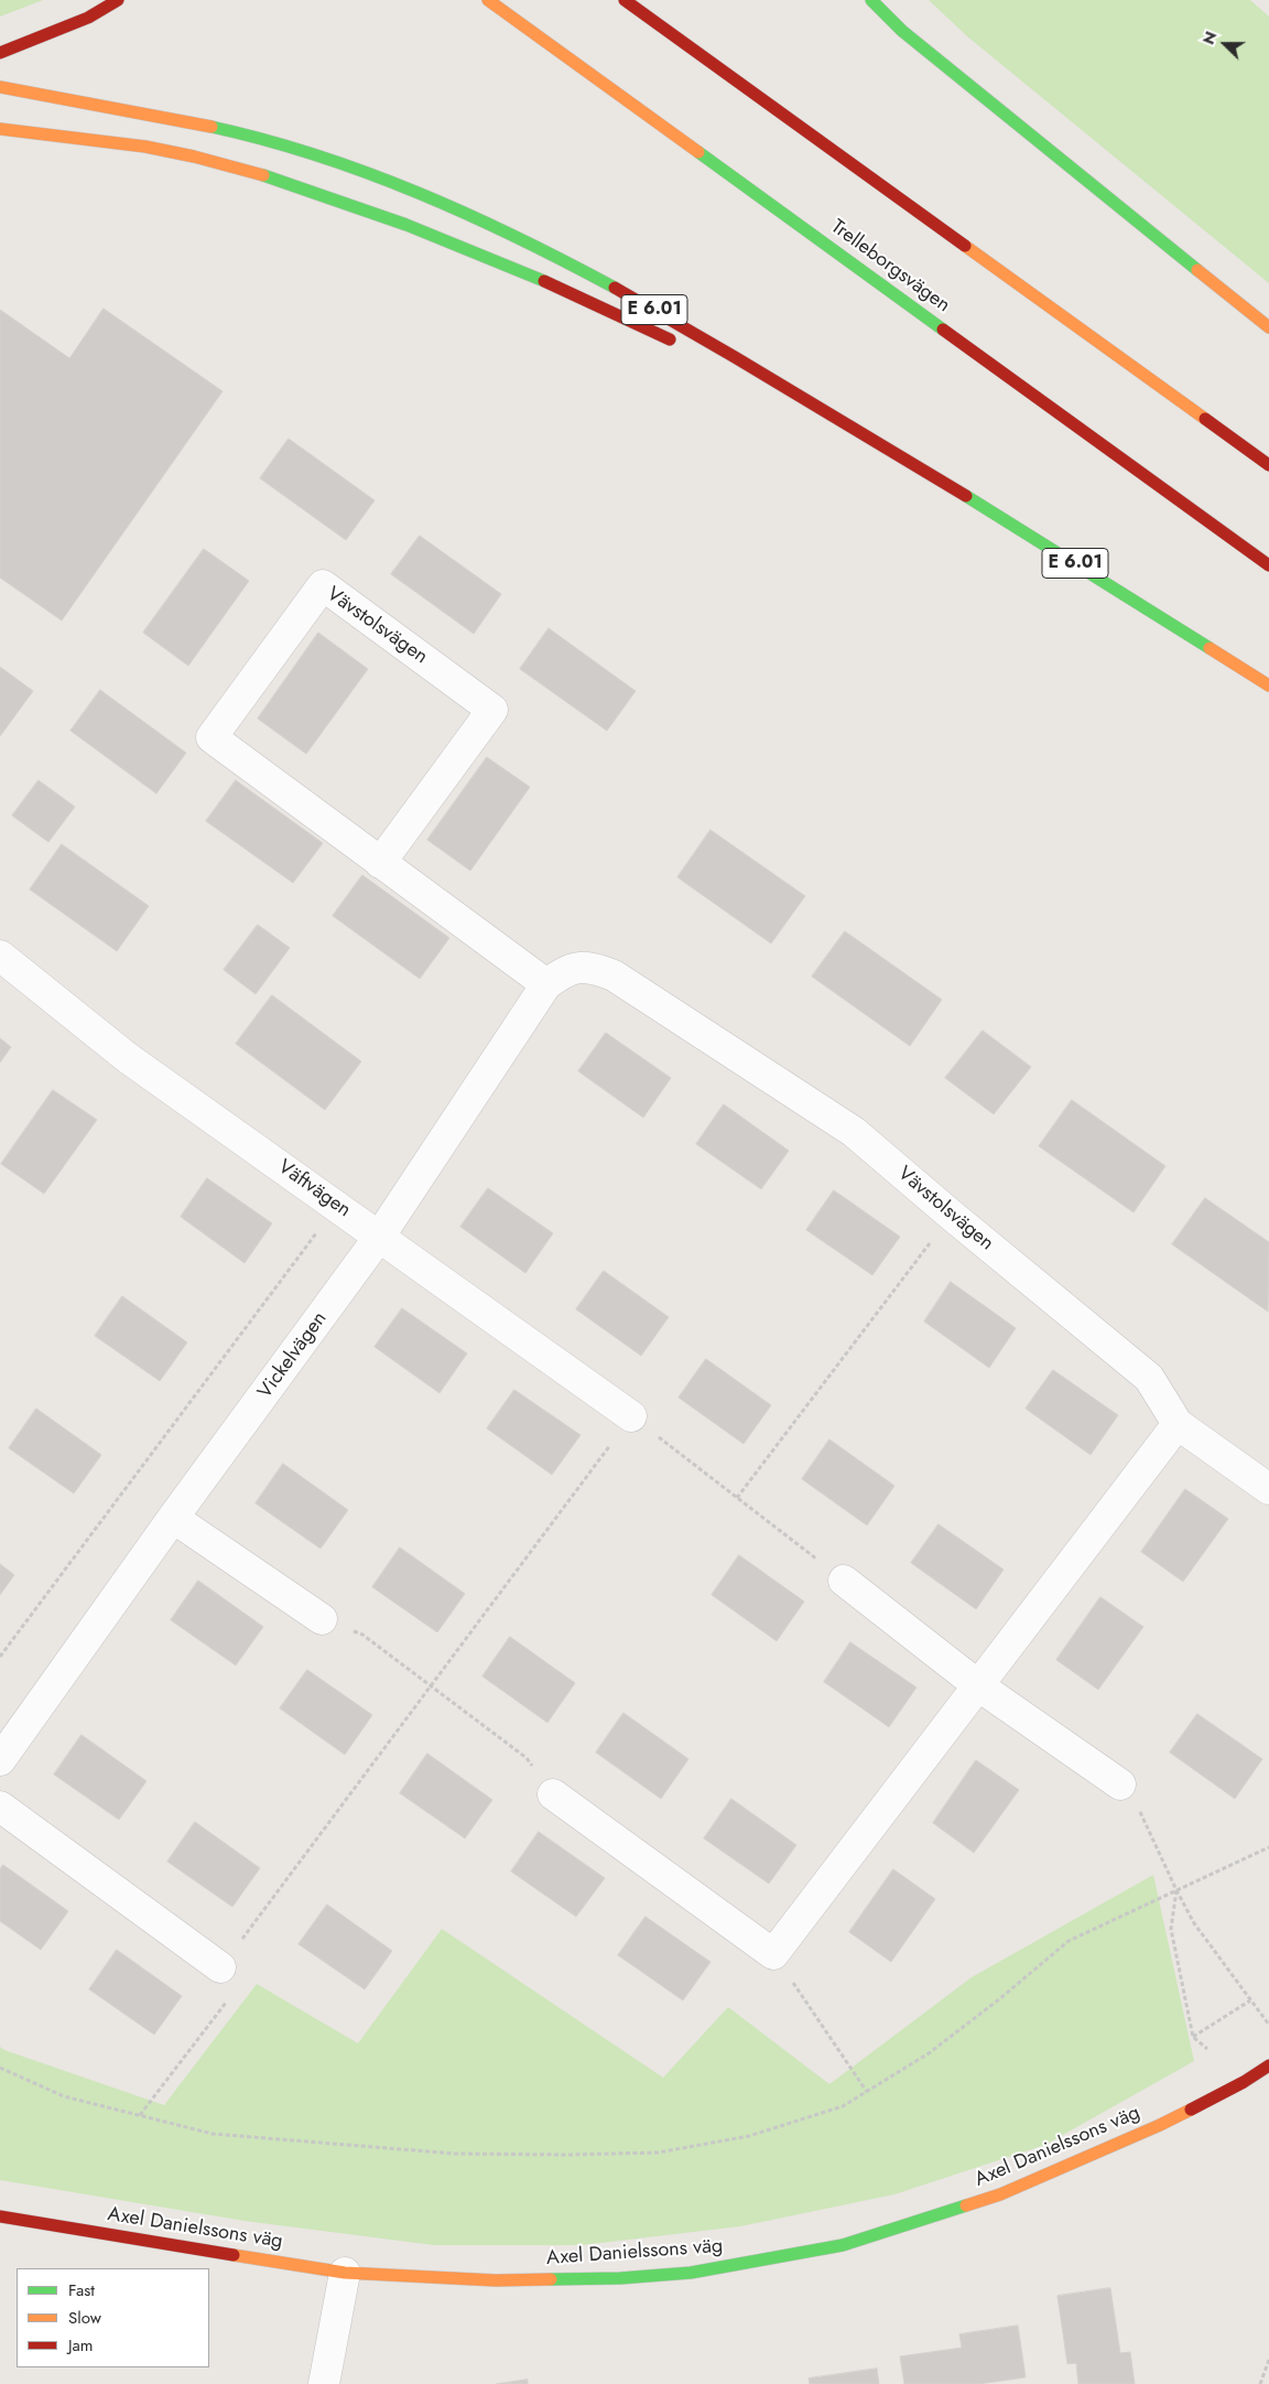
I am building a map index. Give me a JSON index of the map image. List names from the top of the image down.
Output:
{
  "streets": {
    "main road": ["Trelleborgsvägen", "E 6.01", "Axel Danielssons väg"],
    "street": ["Vävstolsvägen", "Väftvägen", "Vickelvägen"]
  },
  "crossings": [
    ["Vävstolsvägen", "Vickelvägen"],
    ["Väftvägen", "Vickelvägen"]
  ],
  "legend": ["Fast", "Slow", "Jam"],
  "north": "left"
}
